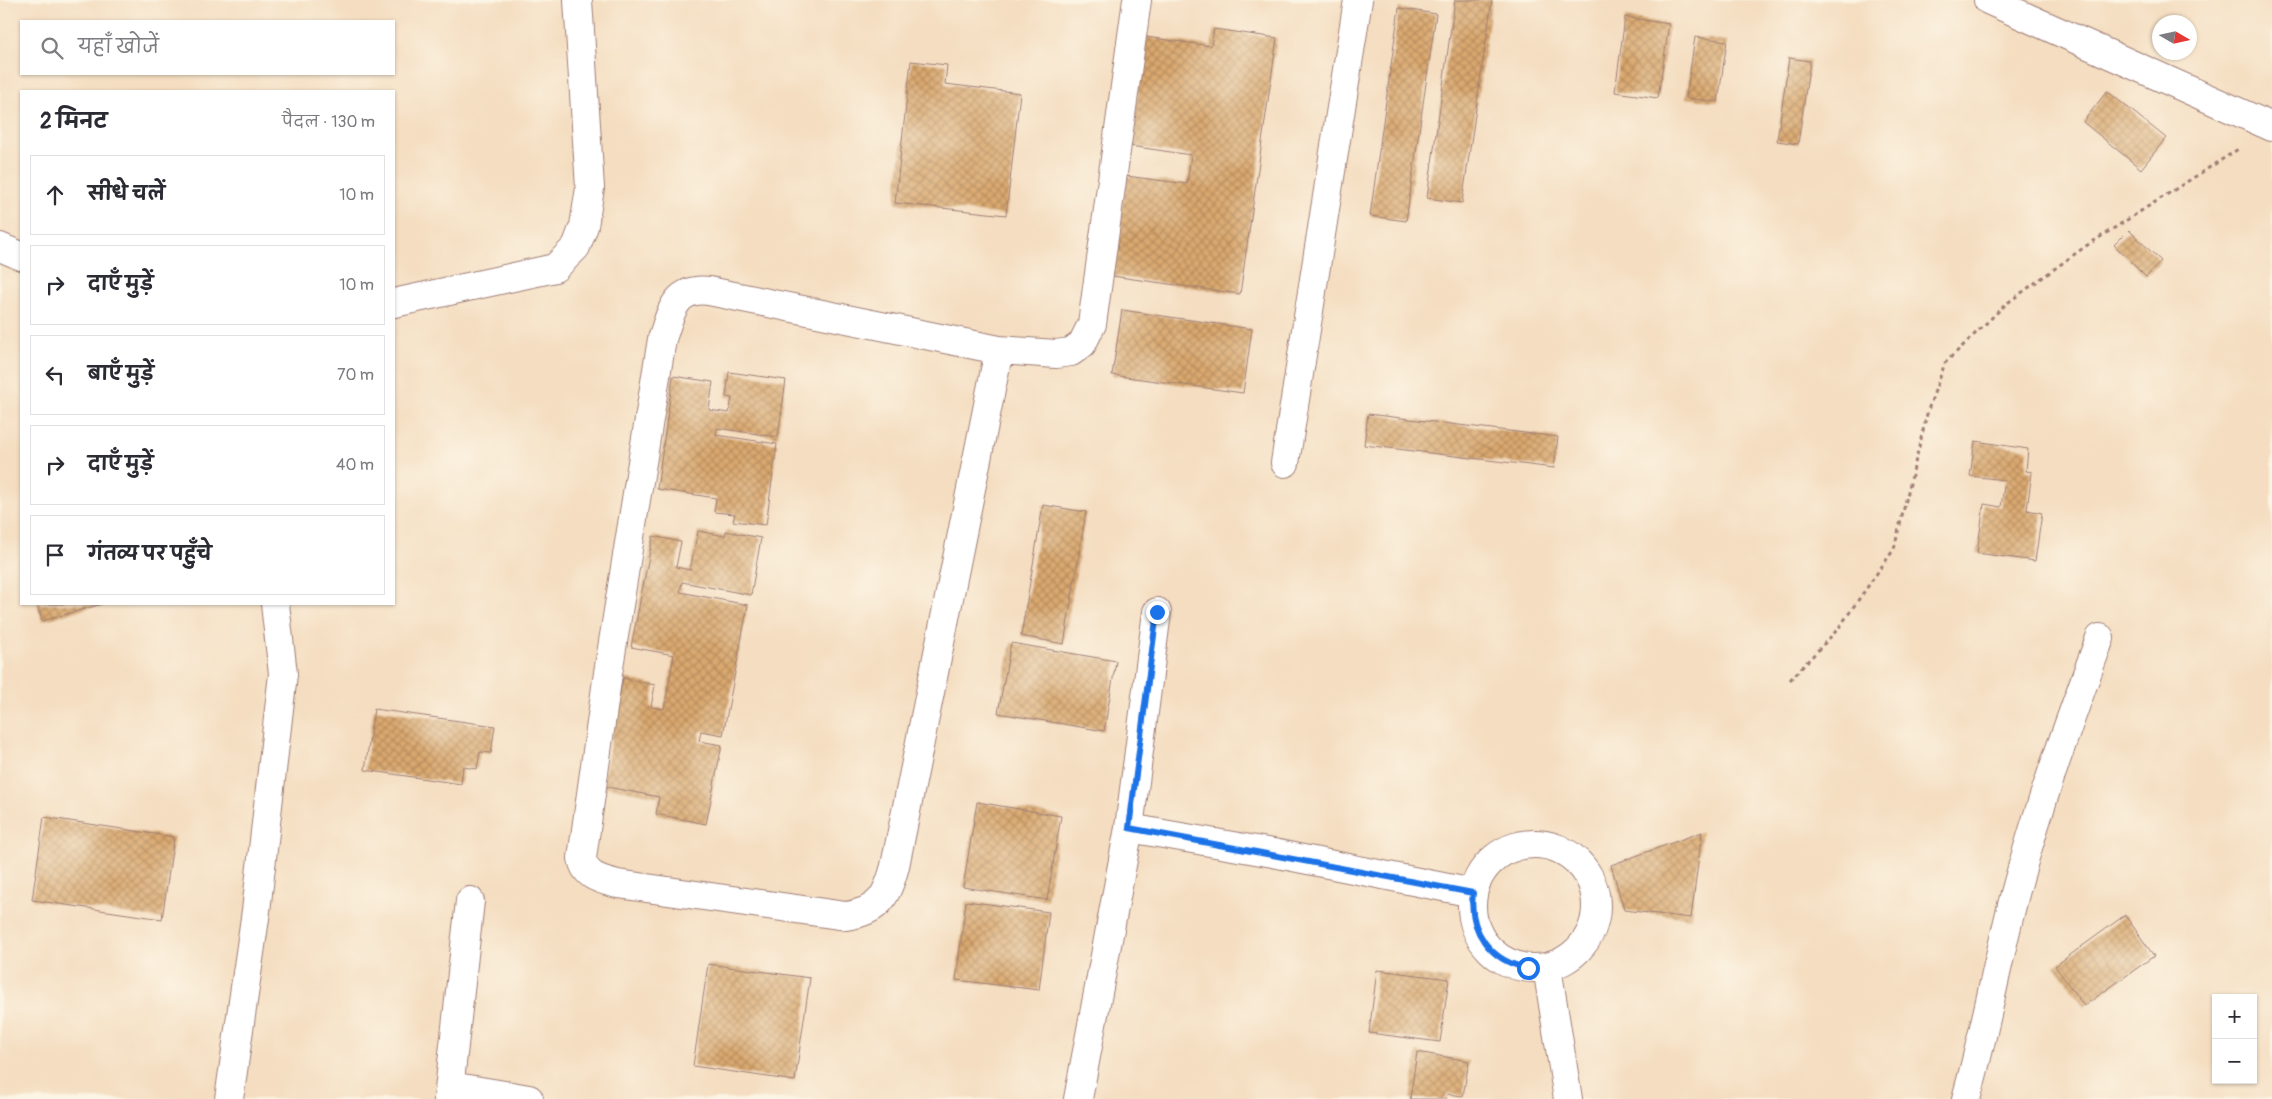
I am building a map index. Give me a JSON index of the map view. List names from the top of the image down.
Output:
{
  "north": "right",
  "page": {
    "search": "यहाँ खोजें",
    "heading": ["2 मिनट", "पैदल · 130 m"],
    "list": [
      ["सीधे चलें", "10 m"],
      ["दाएँ मुड़ें", "10 m"],
      ["बाएँ मुड़ें", "70 m"],
      ["दाएँ मुड़ें", "40 m"],
      "गंतव्य पर पहुँचे"
    ],
    "map_buttons": ["+", "−"]
  }
}
